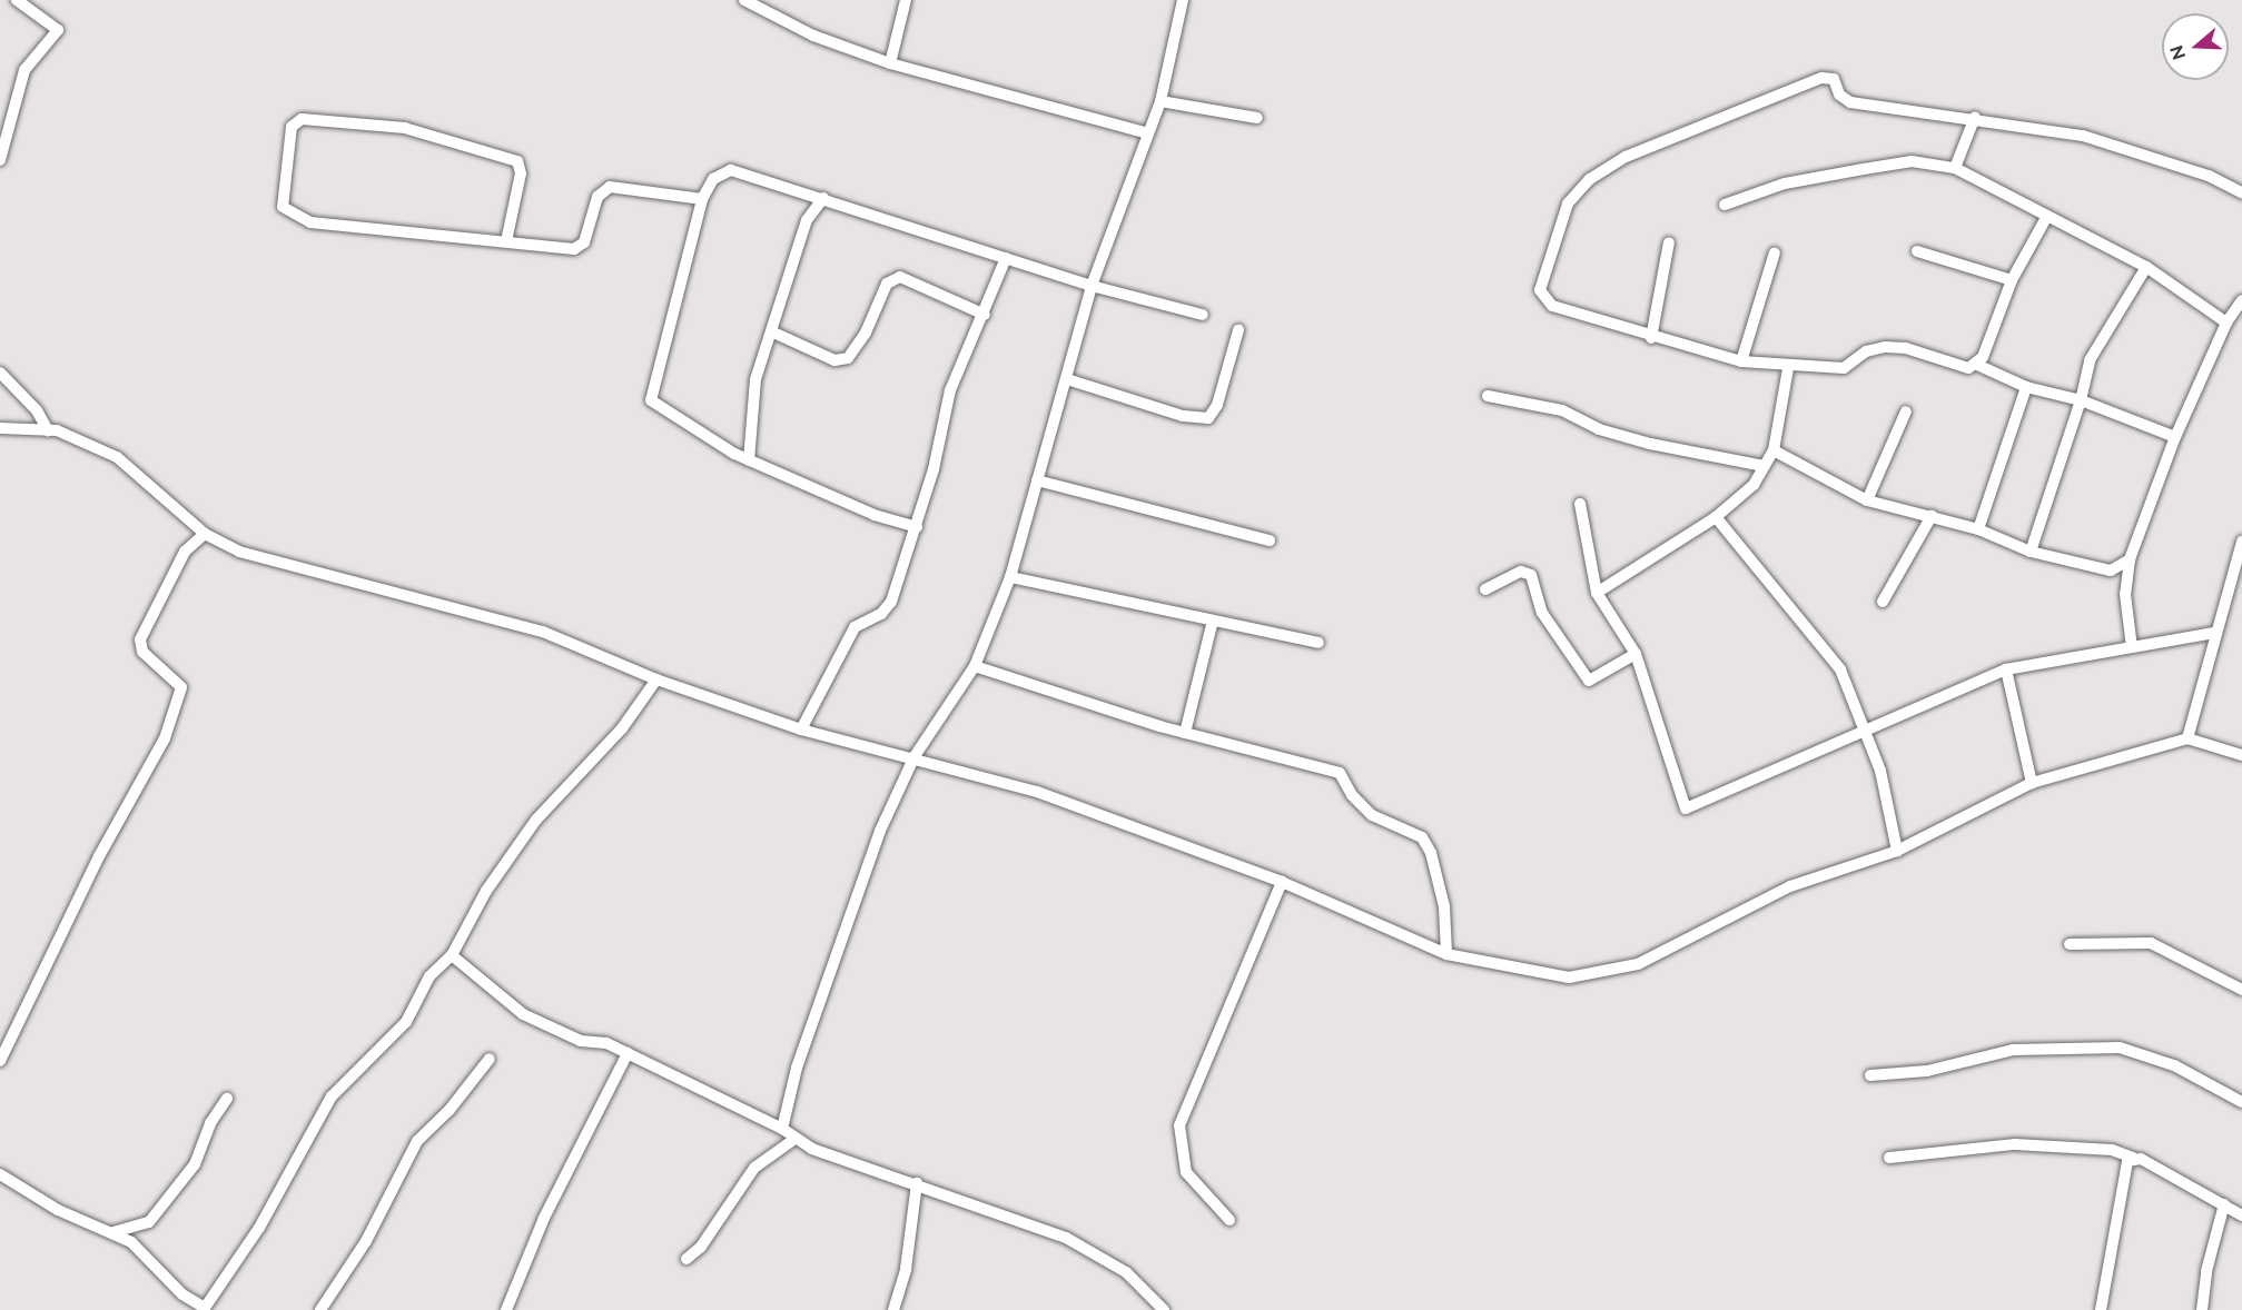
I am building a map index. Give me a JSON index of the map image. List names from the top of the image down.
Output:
{
  "north": "left"
}
